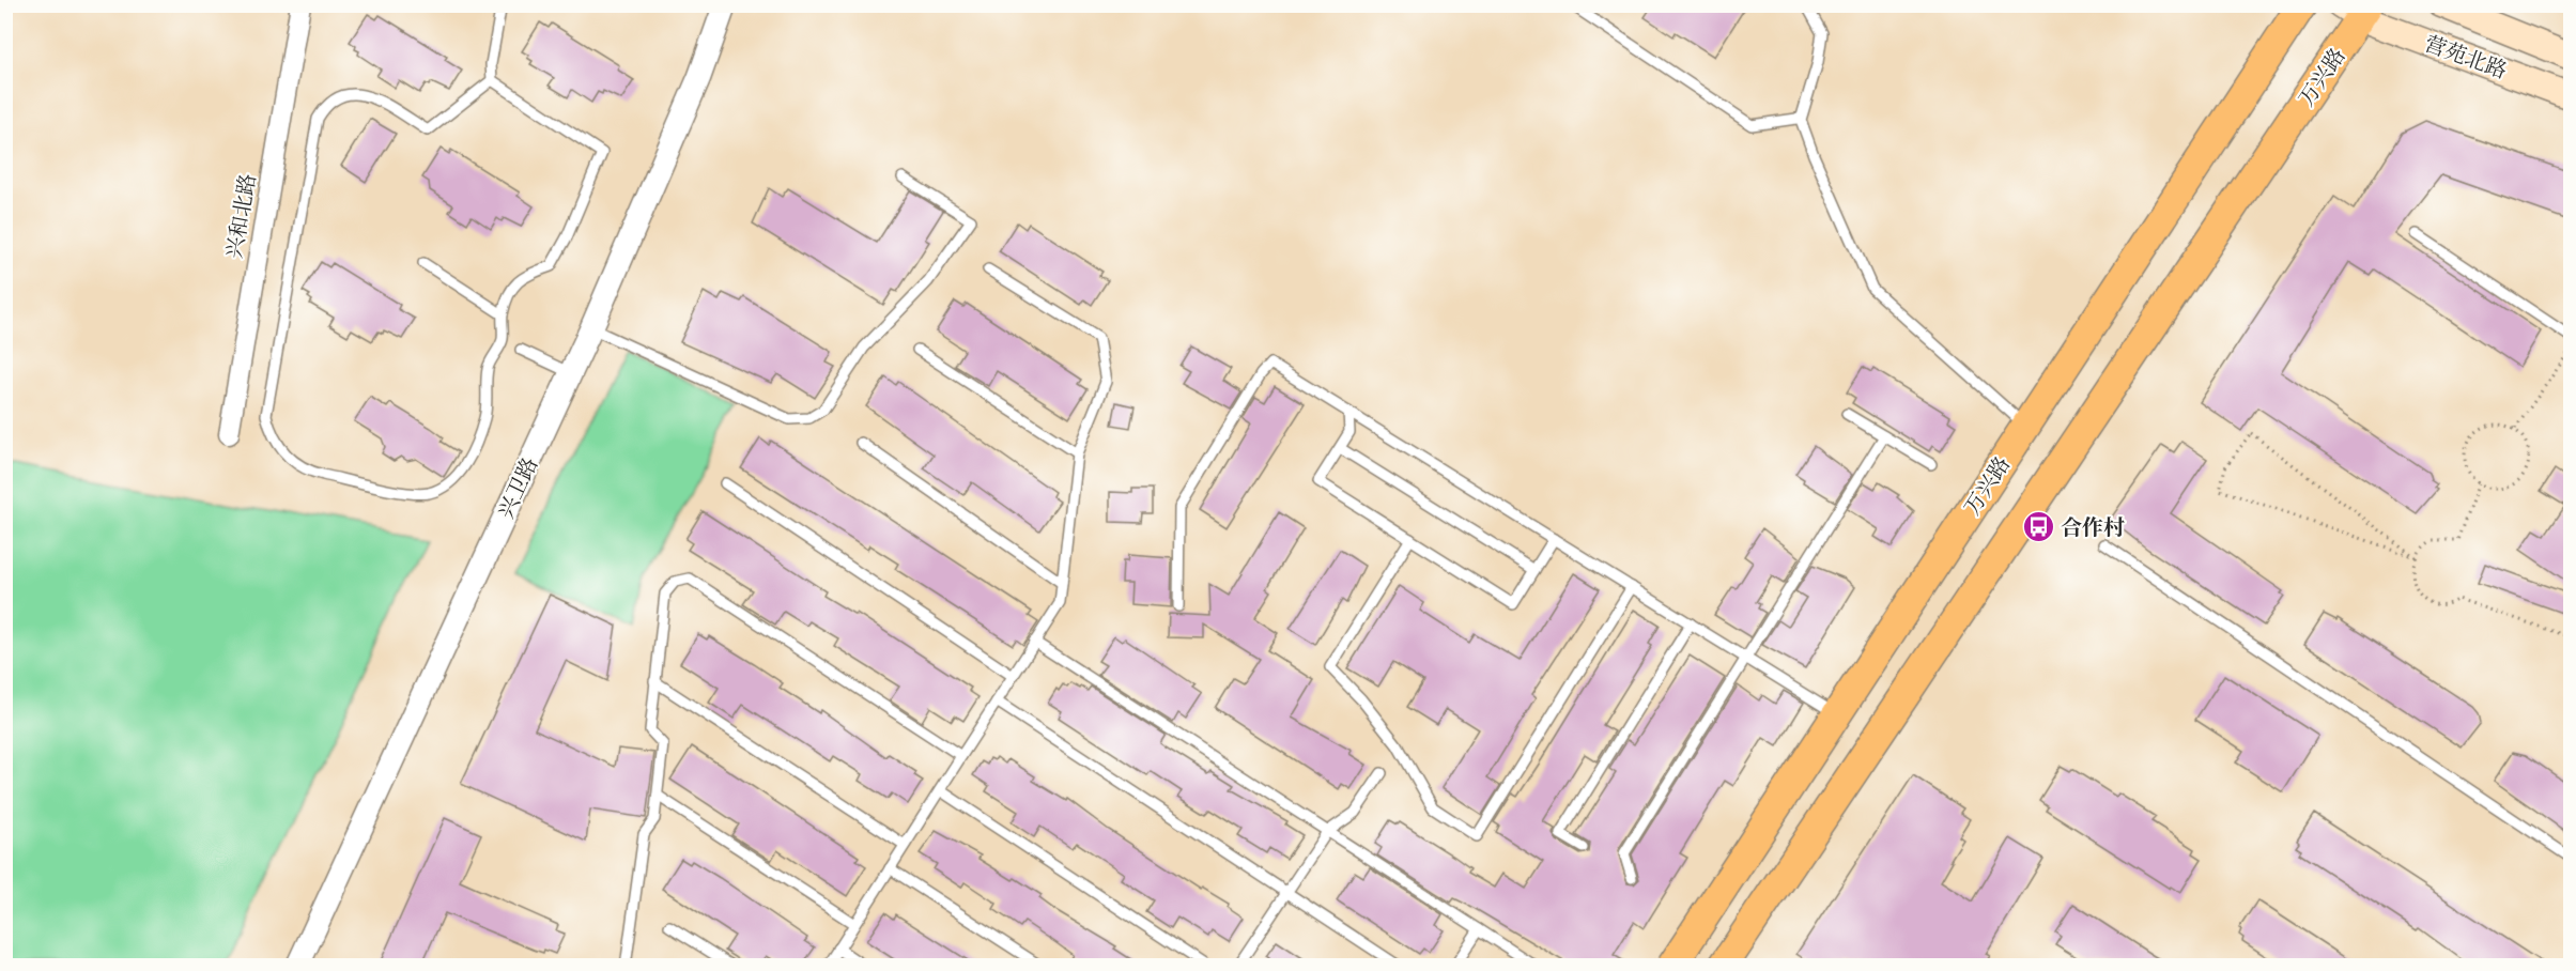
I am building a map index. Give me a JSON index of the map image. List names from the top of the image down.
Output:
{
  "streets": {
    "main road": ["营苑北路", "万兴路"],
    "street": ["兴和北路", "兴卫路"]
  },
  "crossings": [
    ["营苑北路", "万兴路"]
  ],
  "places": {
    "bus stop": ["合作村"]
  }
}
